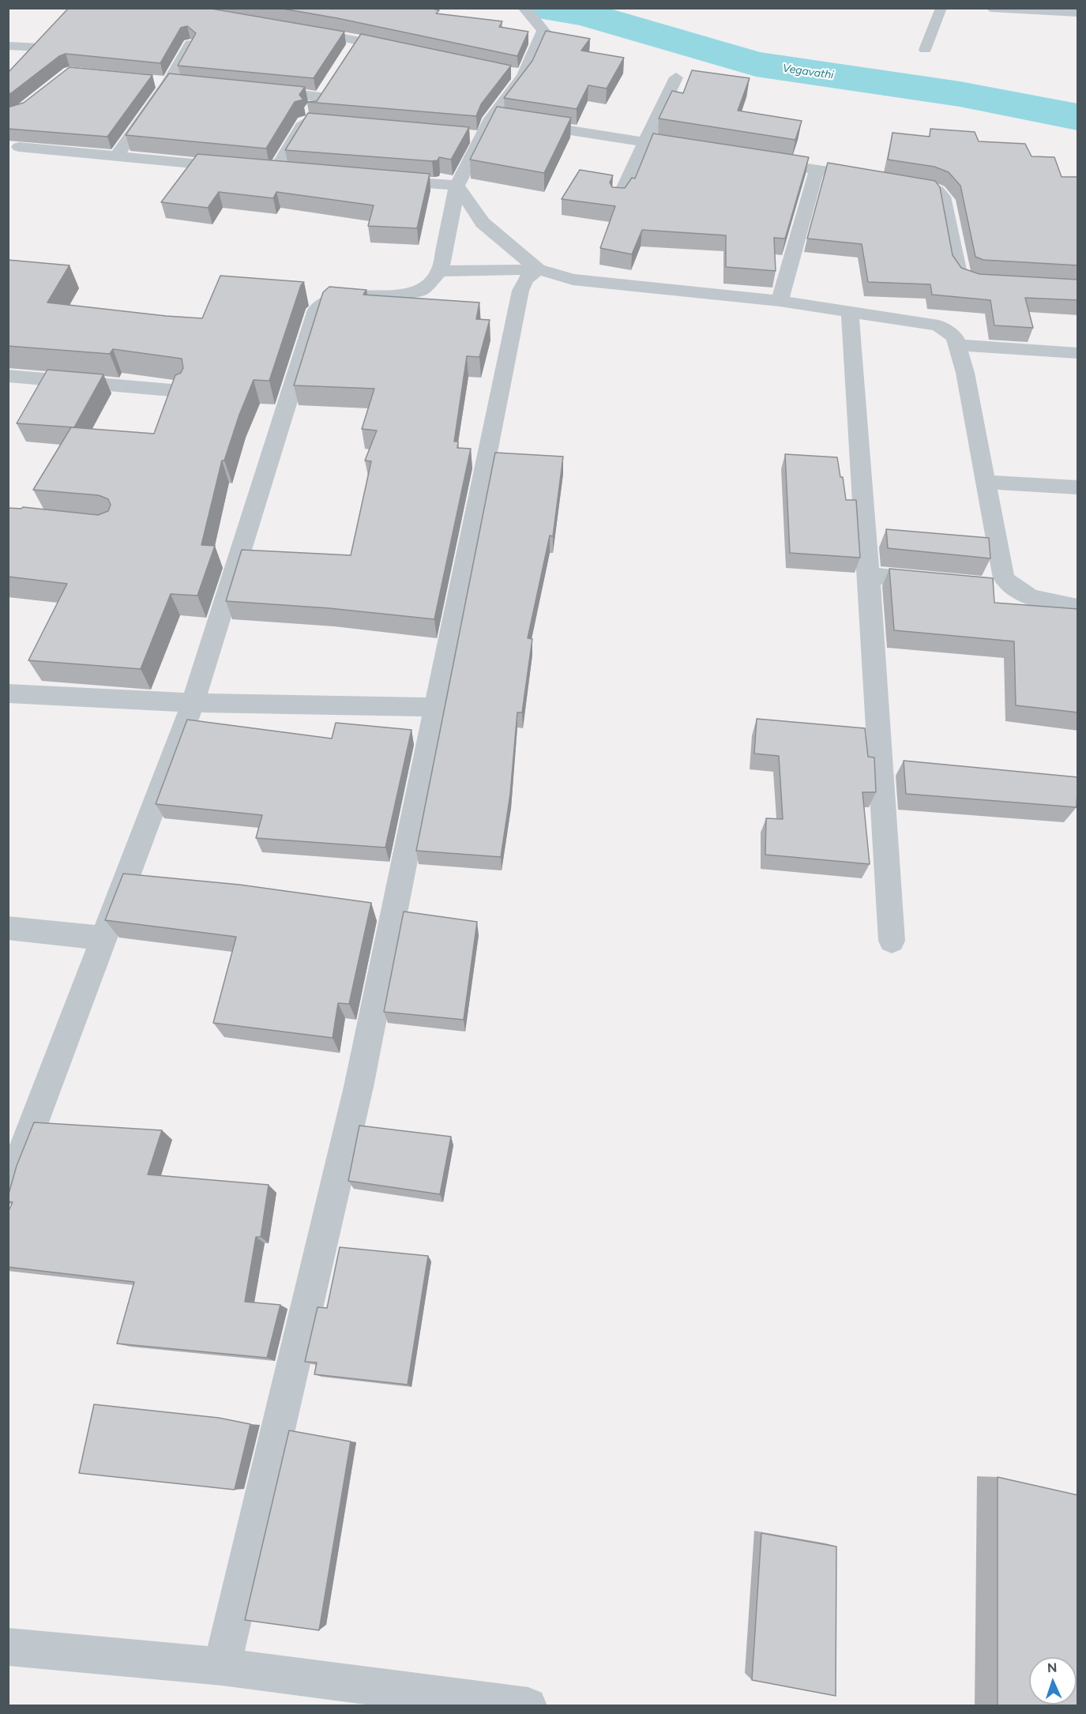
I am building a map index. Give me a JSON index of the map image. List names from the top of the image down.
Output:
{
  "water": ["Vegavathi"],
  "north": "top"
}
